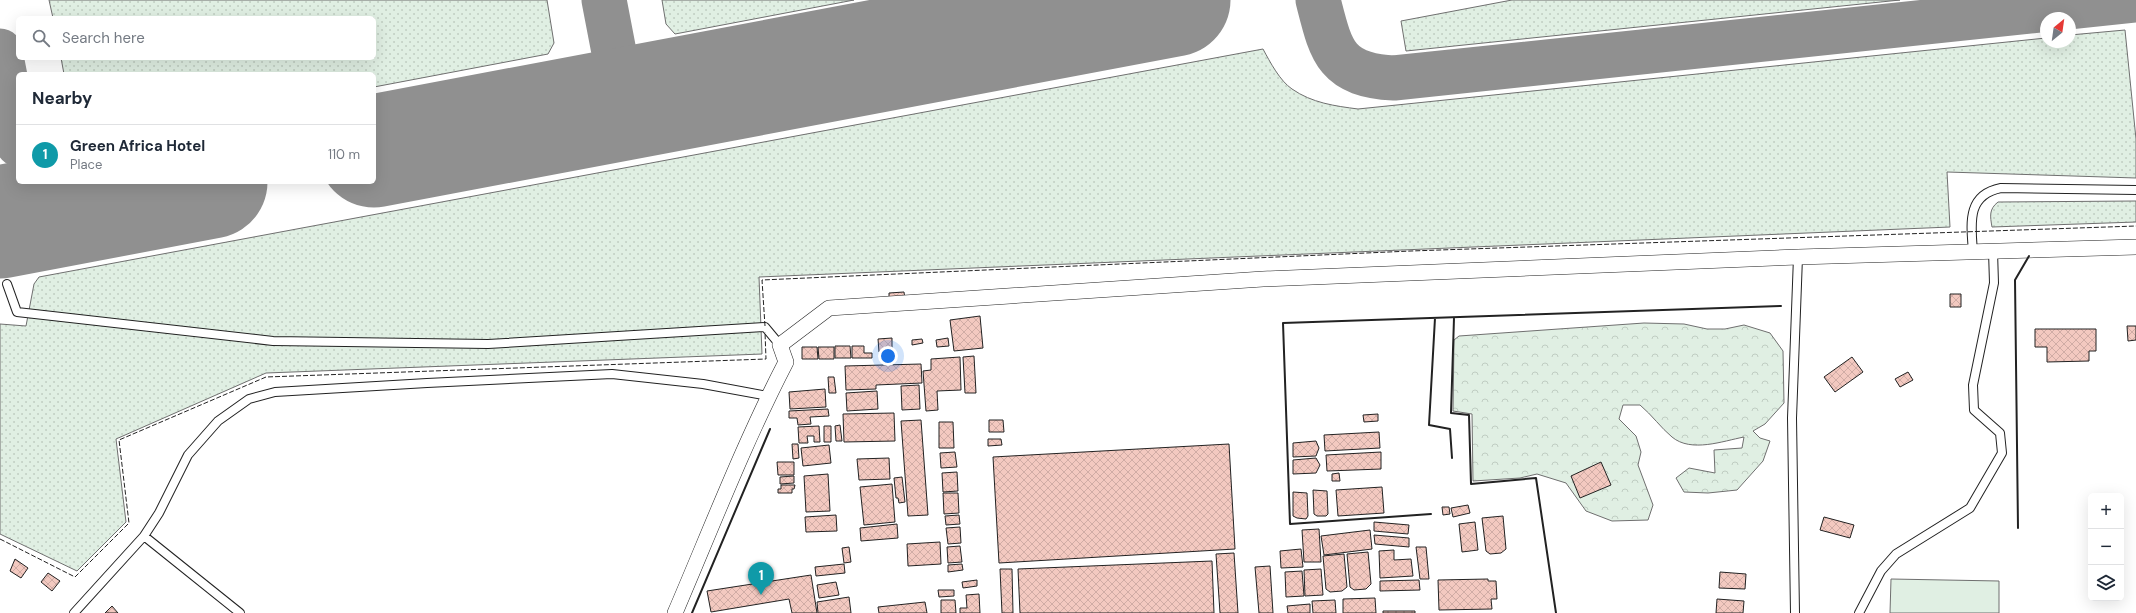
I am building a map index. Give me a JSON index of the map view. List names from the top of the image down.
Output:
{
  "north": "top right",
  "page": {
    "search": "Search here",
    "heading": "Nearby",
    "list": [
      {
        "mark": "1",
        "name": "Green Africa Hotel",
        "note": "Place",
        "value": "110 m"
      }
    ],
    "map_buttons": ["+", "−"],
    "pins": "1"
  }
}
